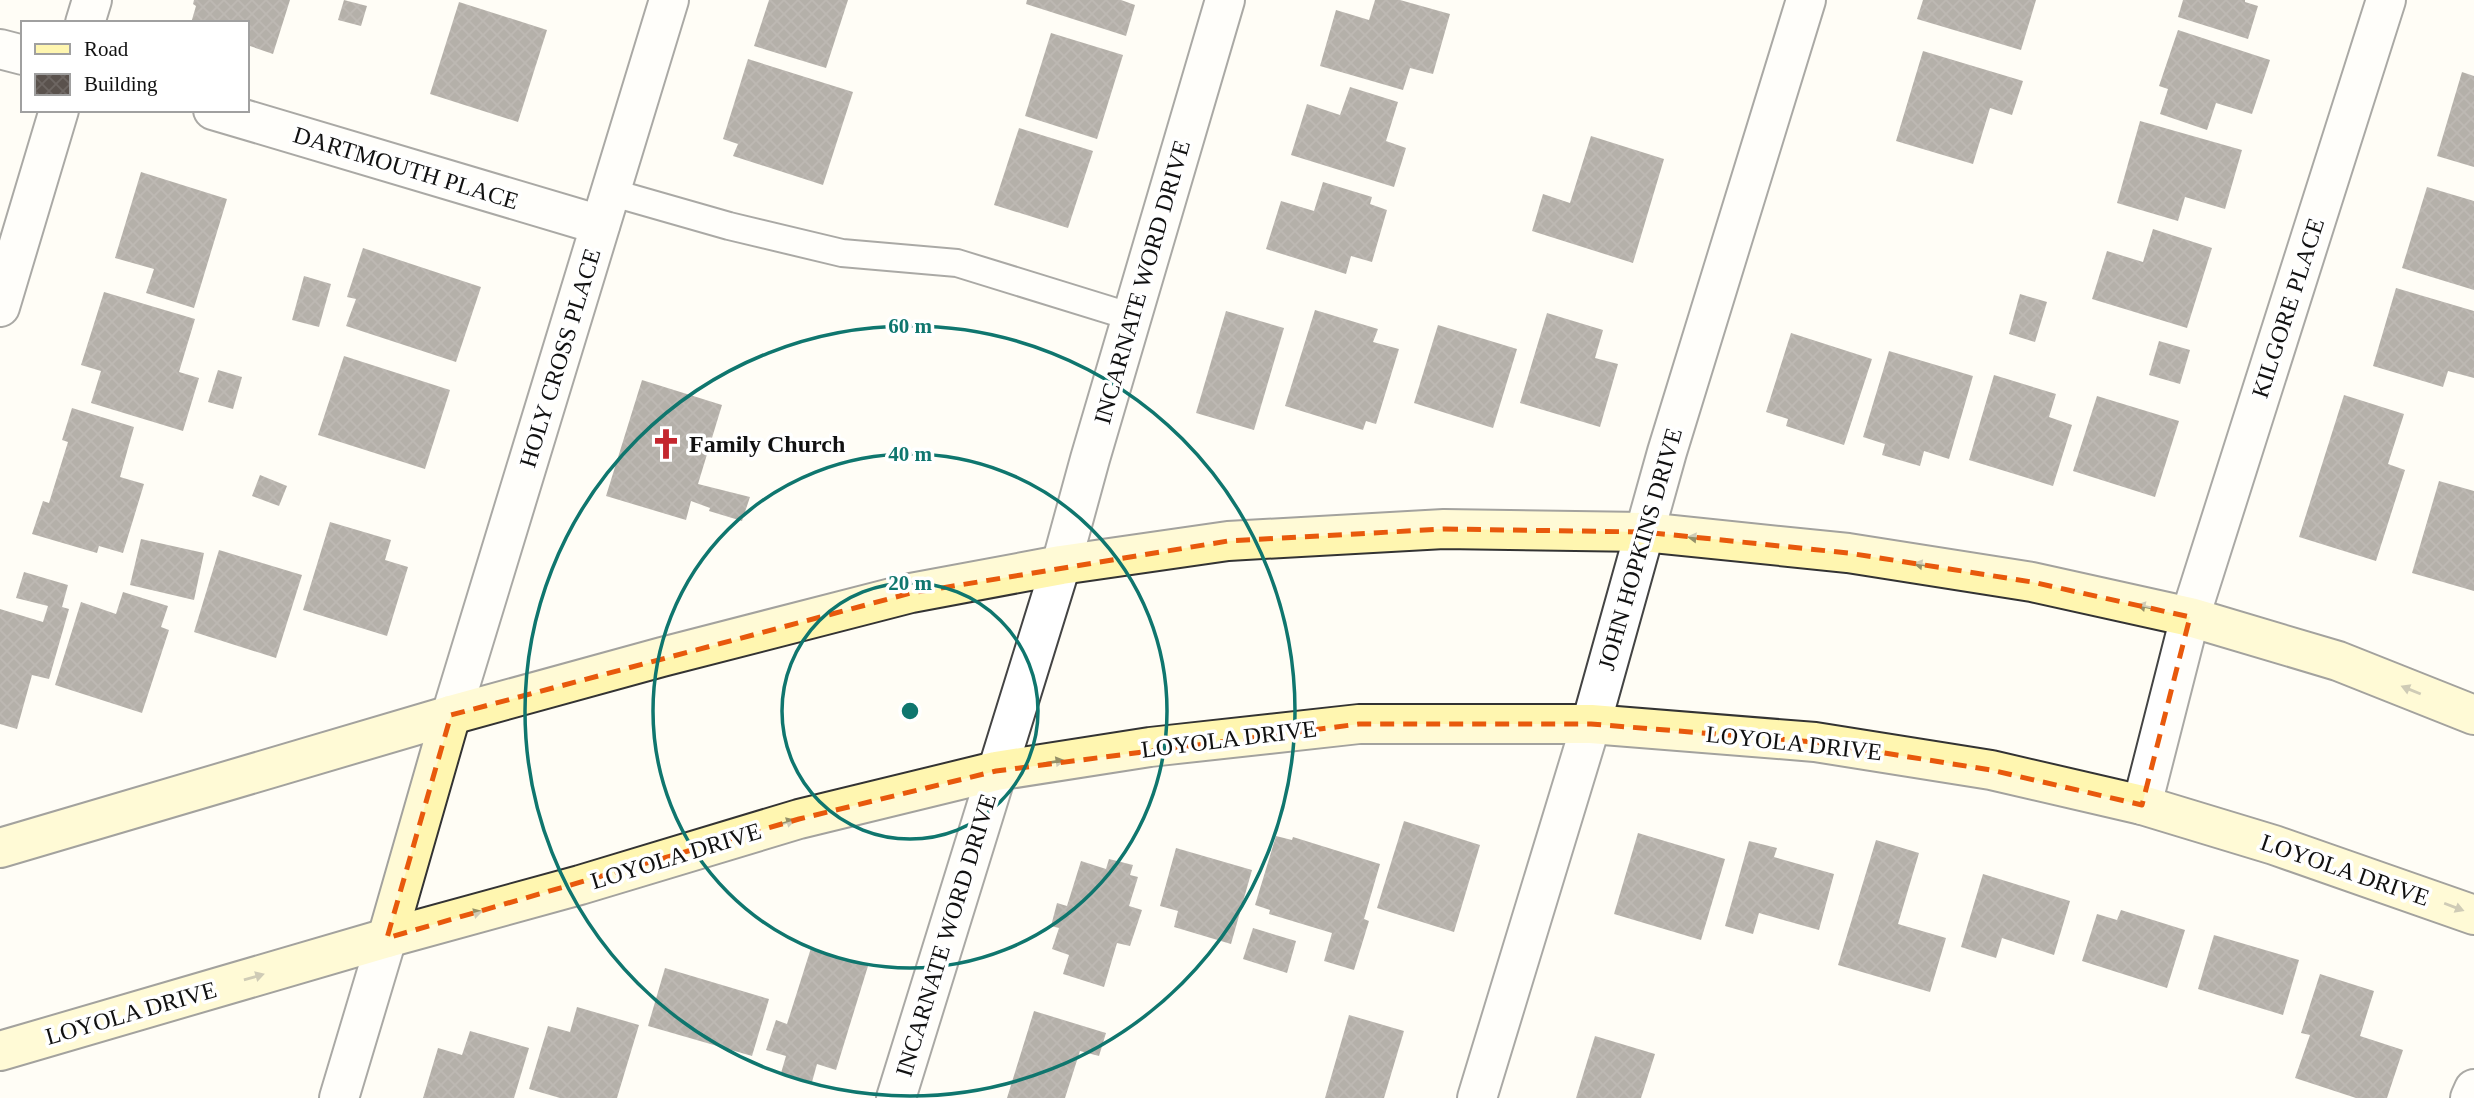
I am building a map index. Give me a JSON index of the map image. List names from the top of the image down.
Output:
{
  "streets": {
    "main road": ["LOYOLA DRIVE"],
    "street": [
      "DARTMOUTH PLACE",
      "INCARNATE WORD DRIVE",
      "KILGORE PLACE",
      "HOLY CROSS PLACE",
      "JOHN HOPKINS DRIVE"
    ]
  },
  "crossings": [
    ["DARTMOUTH PLACE", "HOLY CROSS PLACE"],
    ["INCARNATE WORD DRIVE", "LOYOLA DRIVE"],
    ["KILGORE PLACE", "LOYOLA DRIVE"],
    ["JOHN HOPKINS DRIVE", "LOYOLA DRIVE"]
  ],
  "places": {
    "church": ["Family Church"]
  },
  "legend": ["Road", "Building"],
  "rings": ["60 m", "40 m", "20 m"]
}
